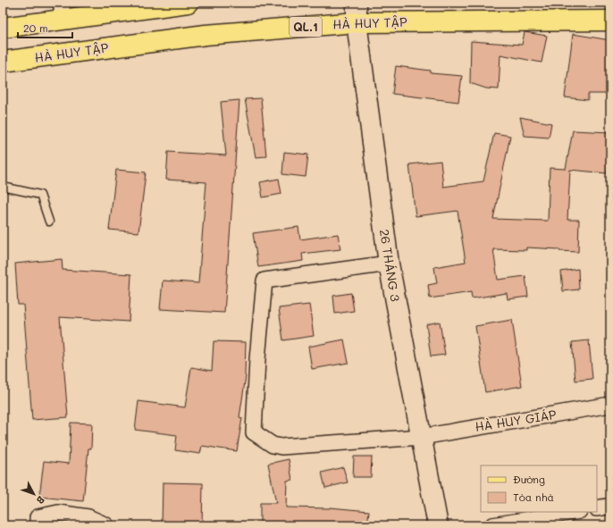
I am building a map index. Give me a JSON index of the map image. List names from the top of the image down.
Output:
{
  "streets": {
    "main road": ["HÀ HUY TẬP", "QL.1"],
    "street": ["26 THÁNG 3", "HÀ HUY GIÁP"]
  },
  "crossings": [
    ["HÀ HUY TẬP", "26 THÁNG 3"],
    ["26 THÁNG 3", "HÀ HUY GIÁP"]
  ],
  "legend": ["Đường", "Tòa nhà"],
  "scale_bar": "20 m",
  "north": "bottom right"
}
